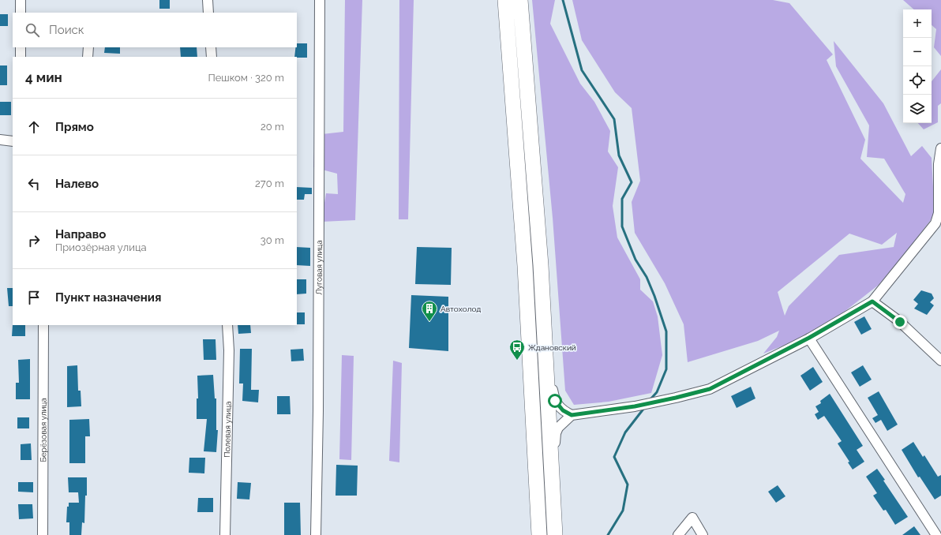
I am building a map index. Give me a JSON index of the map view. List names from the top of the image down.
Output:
{
  "streets": {
    "street": ["Луговая улица", "Берёзовая улица", "Полевая улица"]
  },
  "places": {
    "building": ["Автохолод"],
    "bus stop": ["Ждановский"]
  },
  "page": {
    "map_buttons": ["+", "−"],
    "search": "Поиск",
    "heading": ["4 мин", "Пешком · 320 m"],
    "list": [
      ["Прямо", "20 m"],
      ["Налево", "270 m"],
      ["Направо", "Приозёрная улица", "30 m"],
      "Пункт назначения"
    ]
  }
}
